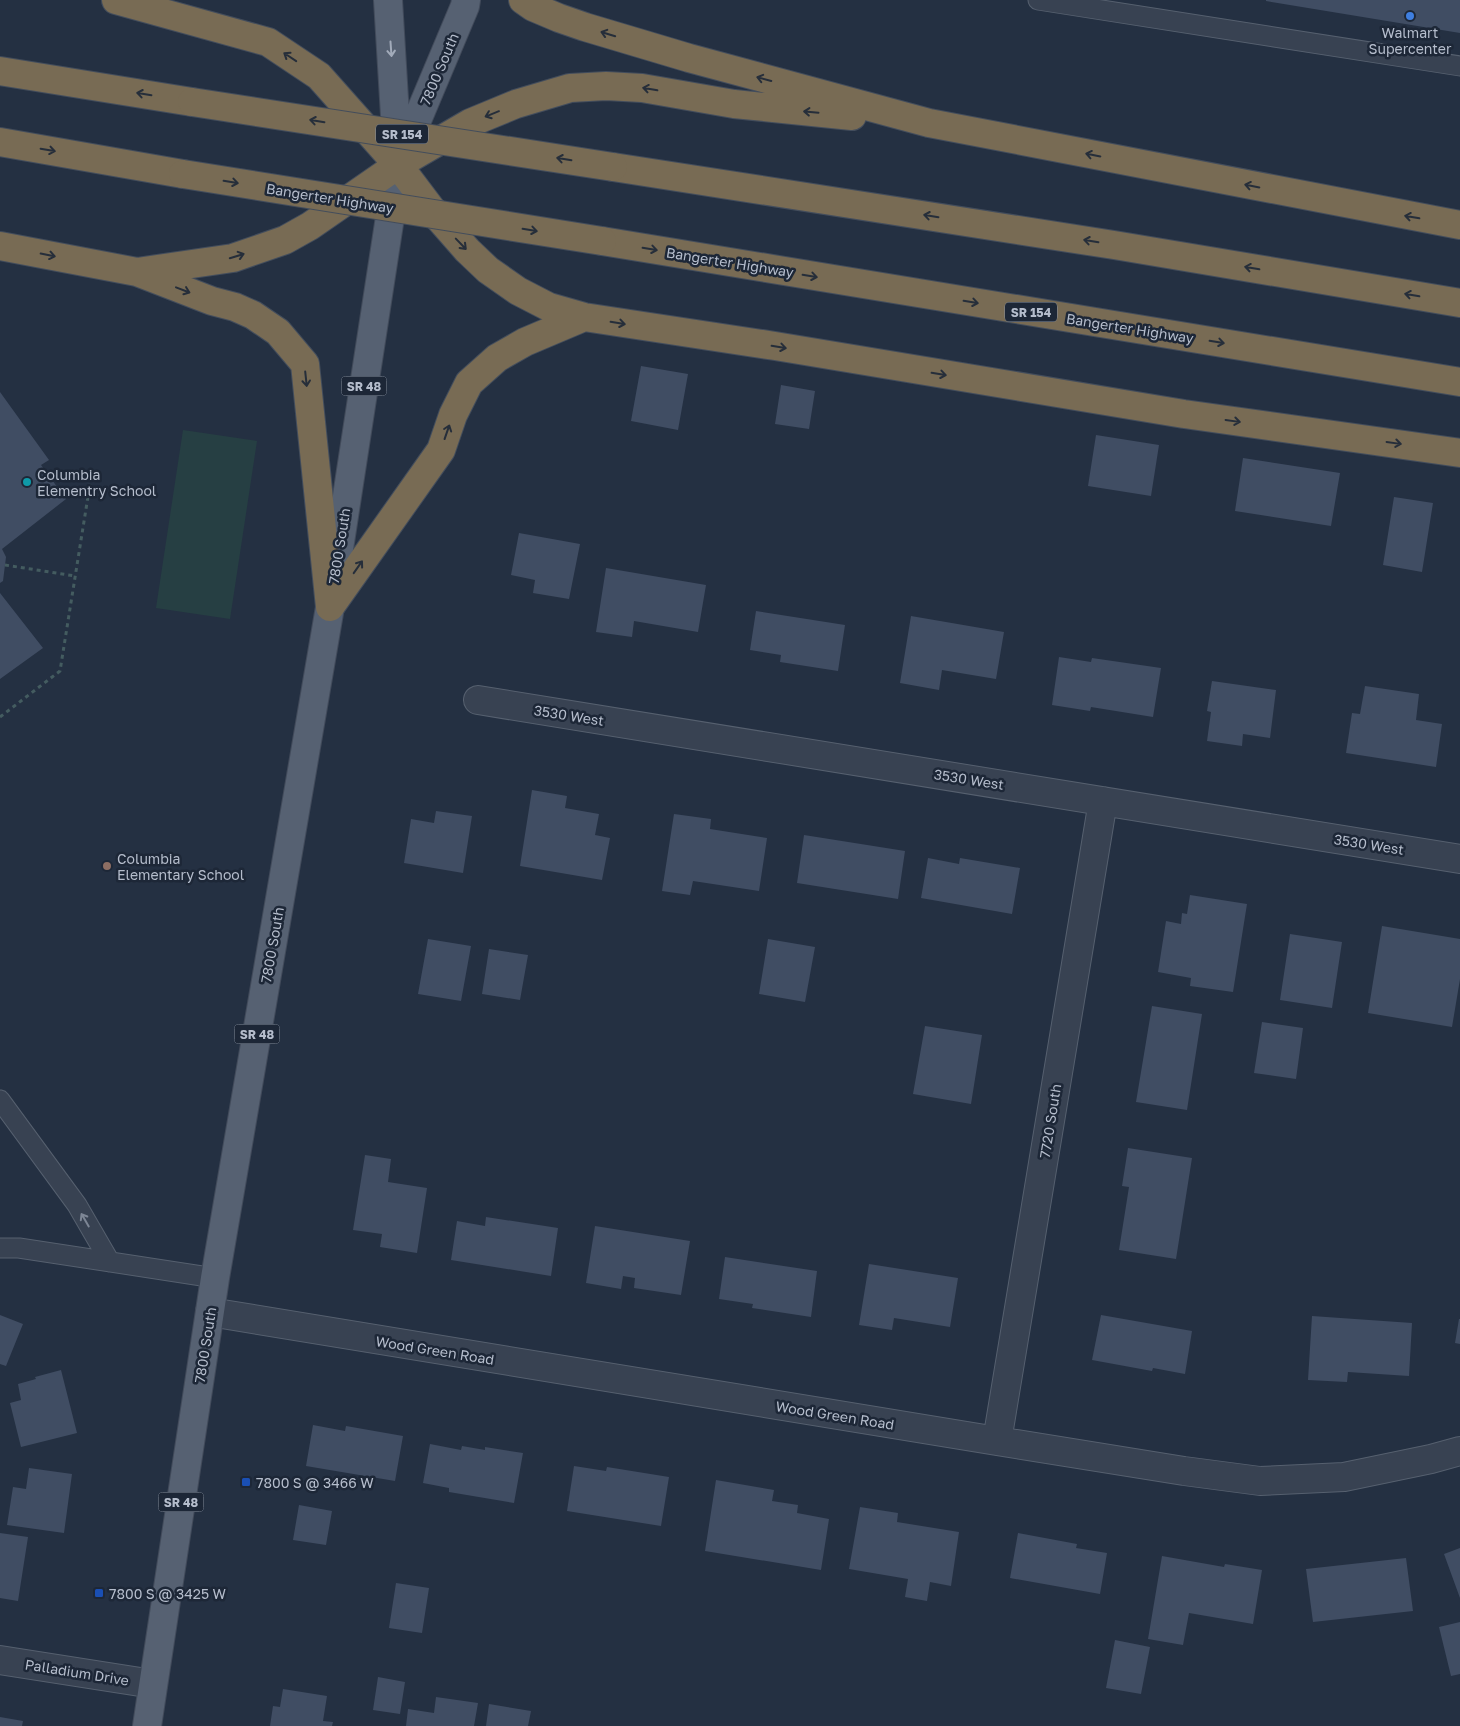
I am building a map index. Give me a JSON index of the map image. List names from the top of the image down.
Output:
{
  "streets": {
    "highway": ["SR 154", "Bangerter Highway"],
    "main road": ["7800 South", "SR 48"],
    "street": [
      "3530 West",
      "7720 South",
      "Wood Green Road",
      "Palladium Drive"
    ]
  },
  "crossings": [
    ["7800 South", "Wood Green Road"],
    ["7800 South", "Palladium Drive"],
    ["3530 West", "7720 South"],
    ["7720 South", "Wood Green Road"]
  ],
  "places": {
    "other": ["Walmart Supercenter", "Columbia Elementry School", "Columbia Elementary School"],
    "transit": ["7800 S @ 3466 W", "7800 S @ 3425 W"]
  }
}
